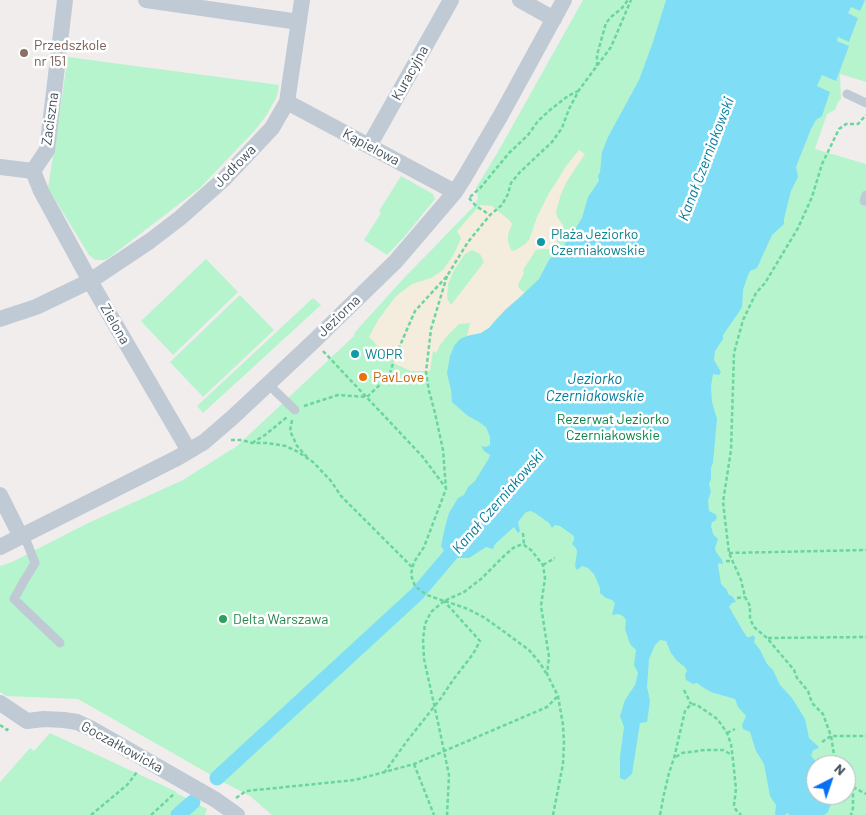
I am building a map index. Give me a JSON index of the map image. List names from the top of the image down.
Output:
{
  "streets": {
    "street": [
      "Kuracyjna",
      "Zaciszna",
      "Kąpielowa",
      "Jodłowa",
      "Jeziorna",
      "Zielona",
      "Goczałkowicka"
    ]
  },
  "crossings": [
    ["Kuracyjna", "Kąpielowa"],
    ["Kąpielowa", "Jodłowa"],
    ["Kąpielowa", "Jeziorna"],
    ["Jodłowa", "Zielona"],
    ["Jeziorna", "Zielona"]
  ],
  "water": ["Kanał Czerniakowski", "Jeziorko Czerniakowskie"],
  "parks": ["Rezerwat Jeziorko Czerniakowskie"],
  "places": [
    "Przedszkole nr 151",
    "Plaża Jeziorko Czerniakowskie",
    "WOPR",
    "PavLove",
    "Delta Warszawa"
  ],
  "north": "top right"
}
